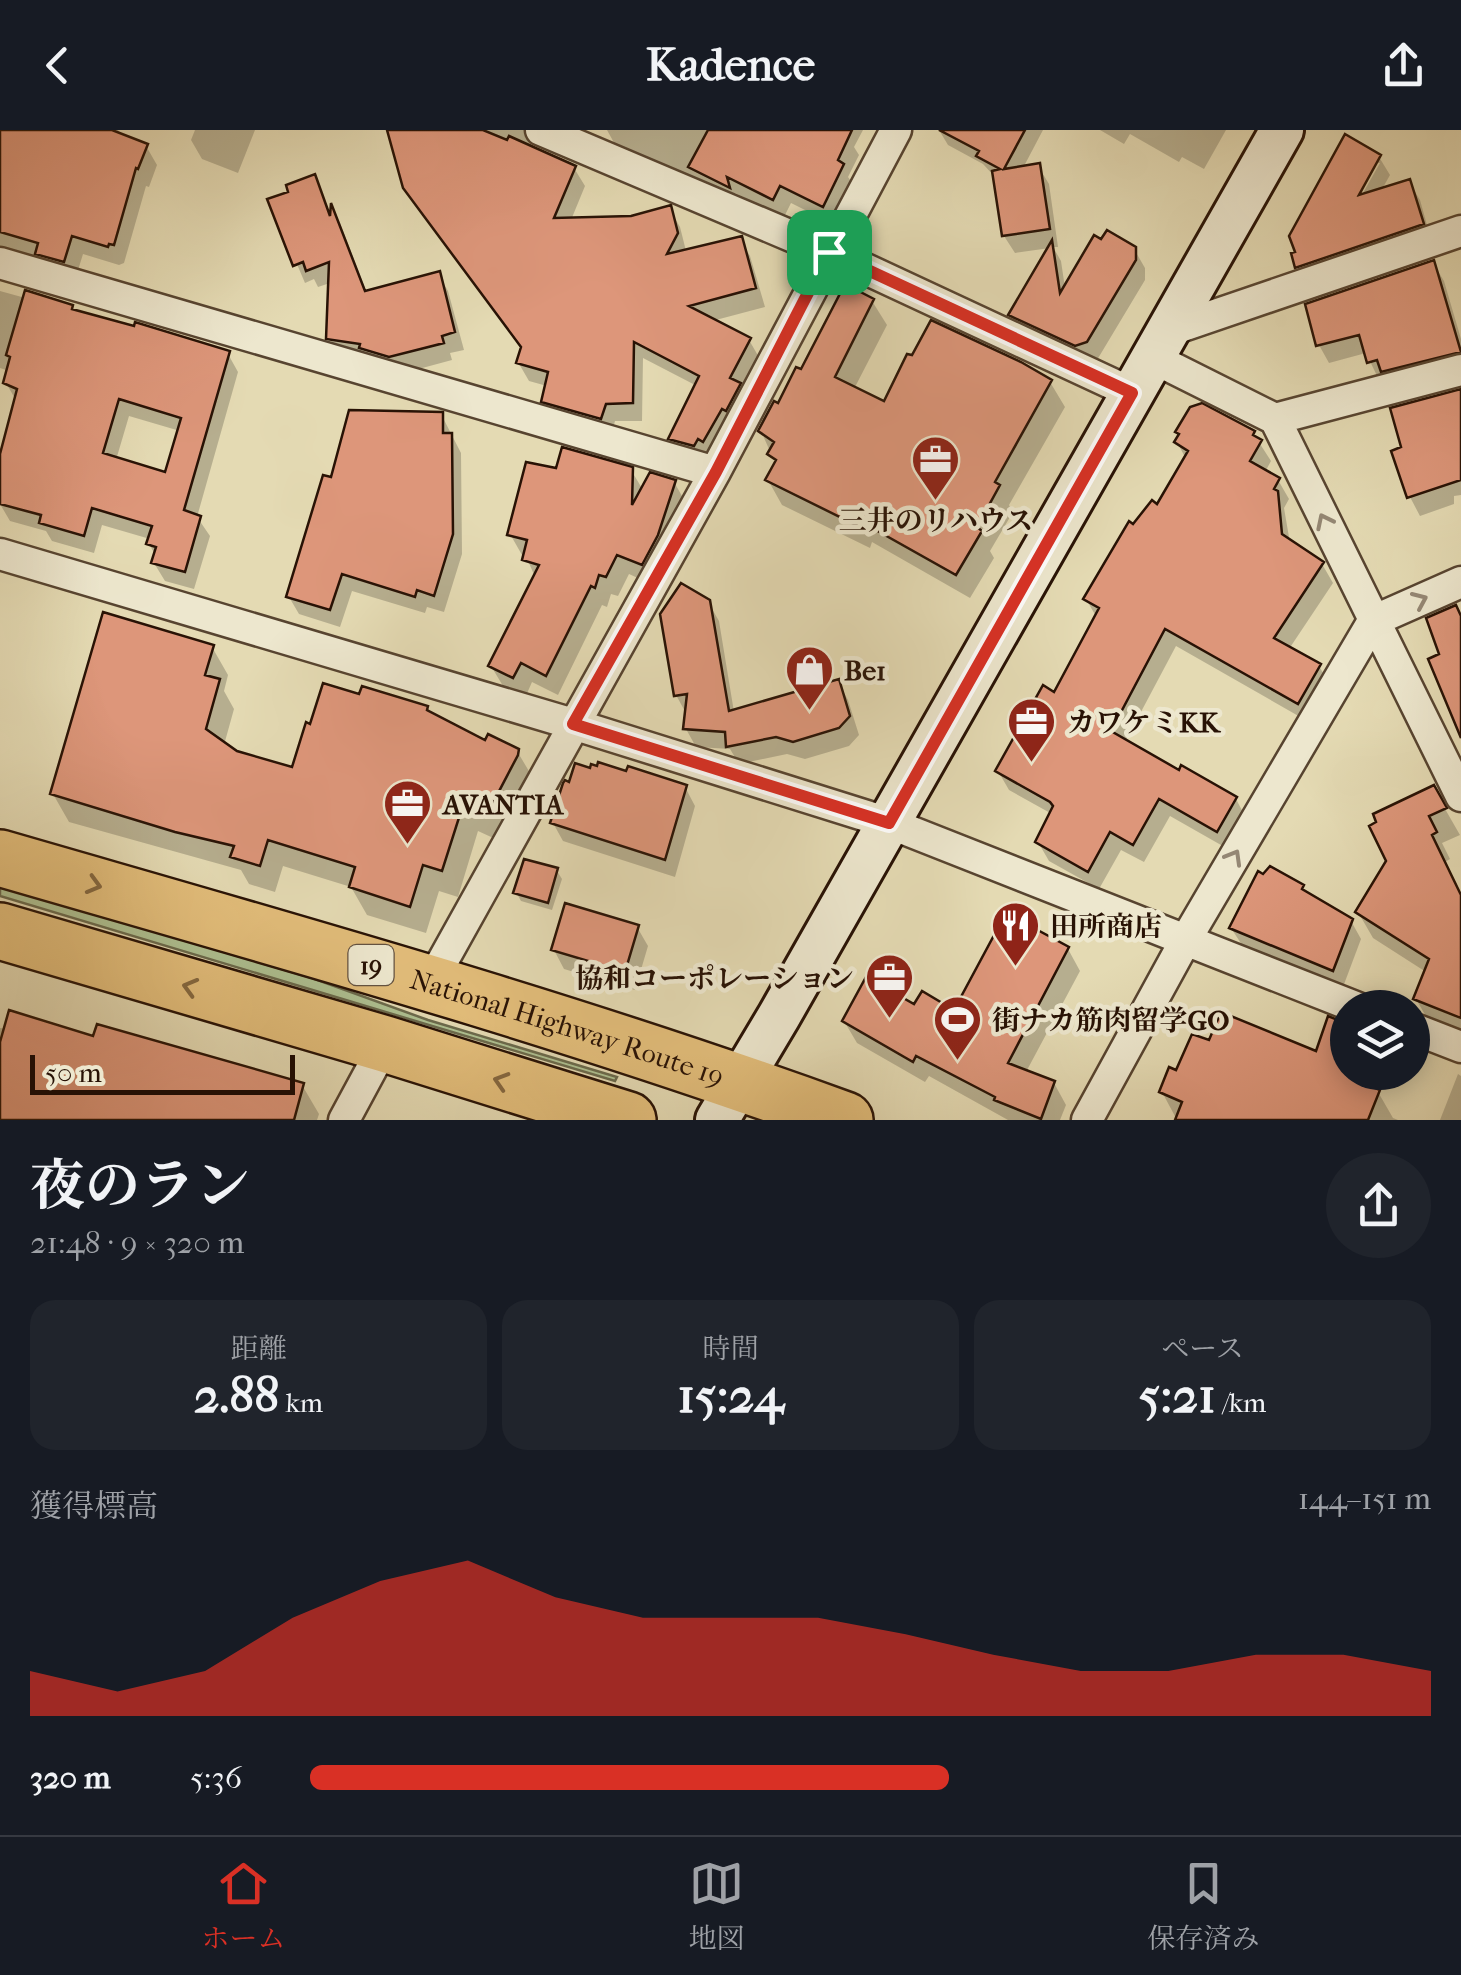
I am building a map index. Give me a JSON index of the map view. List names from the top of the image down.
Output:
{
  "streets": {
    "highway": ["19", "National Highway Route 19"]
  },
  "places": {
    "office": [
      "三井のリハウス",
      "カワケミKK",
      "AVANTIA",
      "協和コーポレーション"
    ],
    "shop": ["Be1"],
    "restaurant": ["田所商店"],
    "sports": ["街ナカ筋肉留学GO"]
  },
  "scale_bar": "50 m",
  "page": {
    "header": "Kadence",
    "scale": "50 m",
    "heading": ["夜のラン", "21:48 · 9 × 320 m"],
    "stats": [
      ["距離", "2.88 km"],
      ["時間", "15:24"],
      ["ペース", "5:21 /km"]
    ],
    "chart": ["獲得標高", "144–151 m"],
    "list": [
      {
        "name": "320 m",
        "note": "5:36"
      }
    ],
    "tabs": ["ホーム", "地図", "保存済み"]
  }
}
